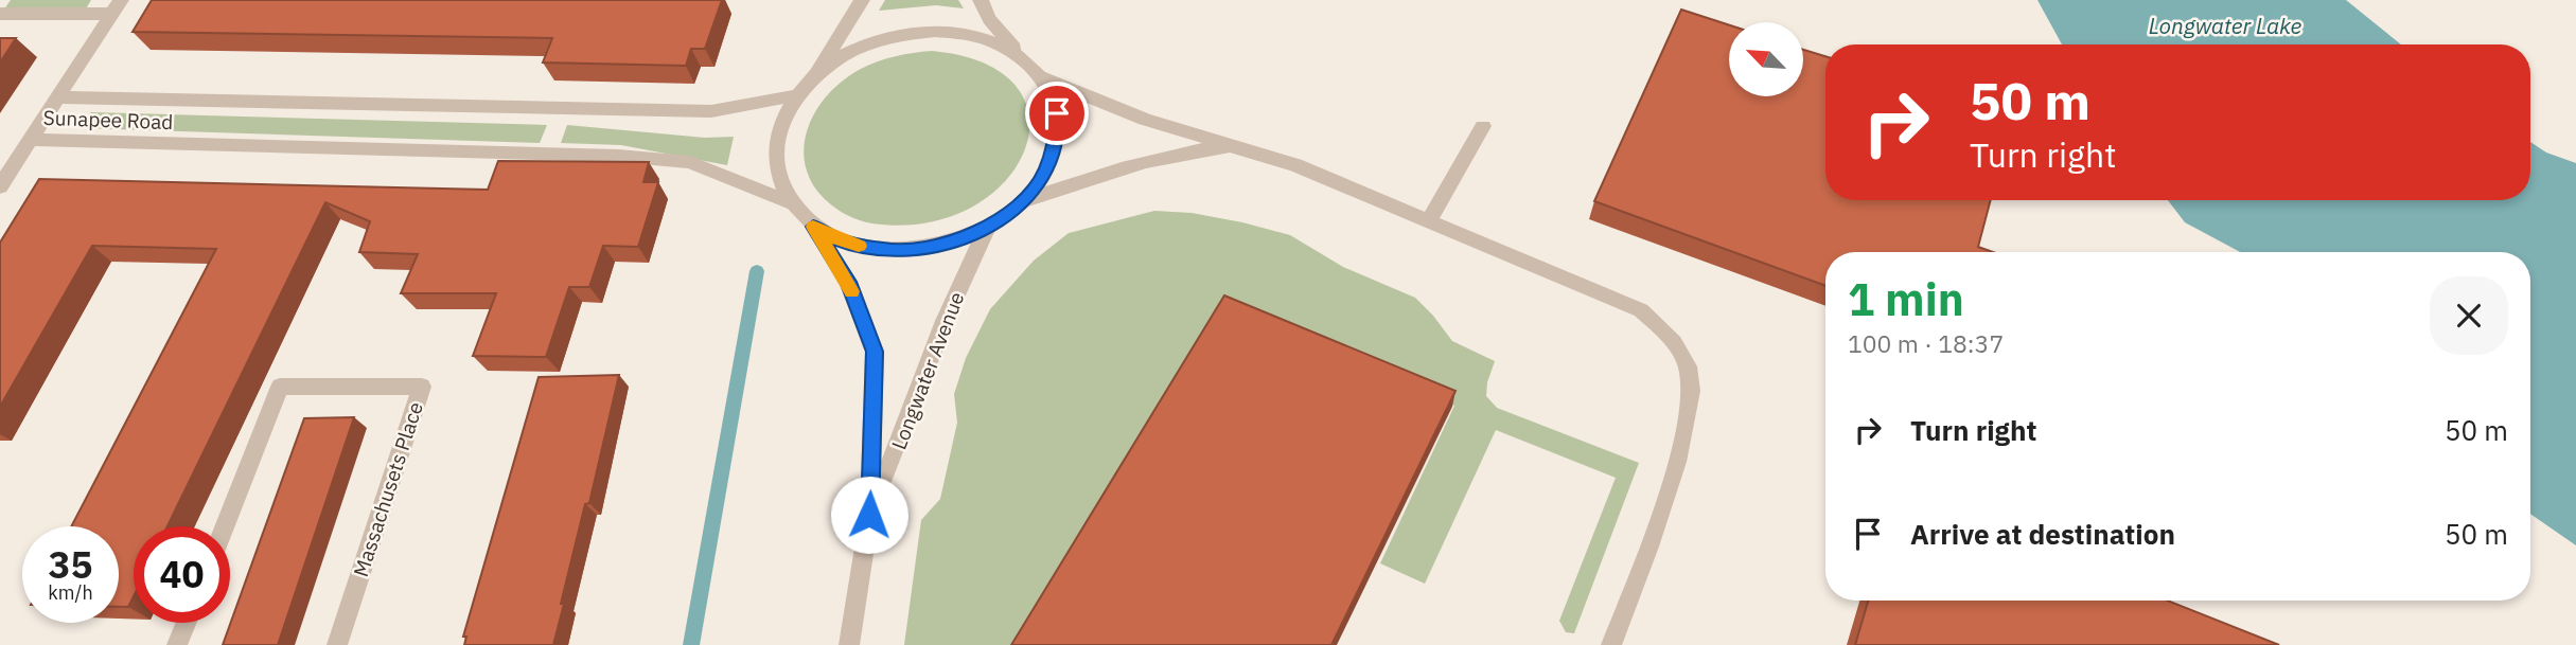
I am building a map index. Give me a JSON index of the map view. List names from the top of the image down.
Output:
{
  "streets": {
    "street": ["Sunapee Road", "Longwater Avenue", "Massachusets Place"]
  },
  "crossings": [
    ["Sunapee Road", "Longwater Avenue"]
  ],
  "water": ["Longwater Lake"],
  "north": "top left",
  "page": {
    "turn": ["50 m", "Turn right"],
    "heading": ["1 min", "100 m · 18:37"],
    "list": [
      {
        "name": "Turn right",
        "value": "50 m"
      },
      {
        "name": "Arrive at destination",
        "value": "50 m"
      }
    ],
    "speed": "35 km/h",
    "limit": "40"
  }
}
